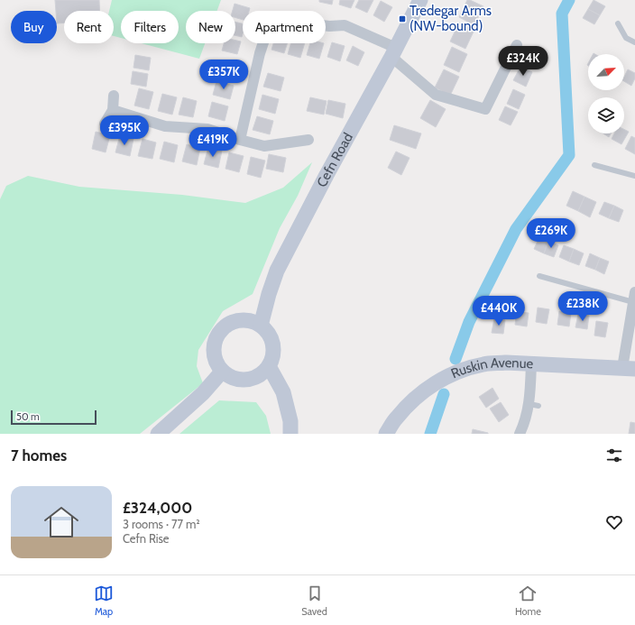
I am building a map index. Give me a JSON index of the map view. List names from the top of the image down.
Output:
{
  "streets": {
    "main road": ["Cefn Road", "Ruskin Avenue"]
  },
  "places": {
    "transit": ["Tredegar Arms (NW-bound)"]
  },
  "scale_bar": "50 m",
  "north": "top right",
  "page": {
    "chip": [
      "Buy",
      "Rent",
      "Filters",
      "New",
      "Apartment"
    ],
    "price": [
      "£324K",
      "£357K",
      "£395K",
      "£419K",
      "£269K",
      "£238K",
      "£440K"
    ],
    "scale": "50 m",
    "heading": "7 homes",
    "list": [
      {
        "name": "£324,000",
        "note": "3 rooms · 77 m² · Cefn Rise"
      }
    ],
    "tabs": ["Map", "Saved", "Home"]
  }
}
